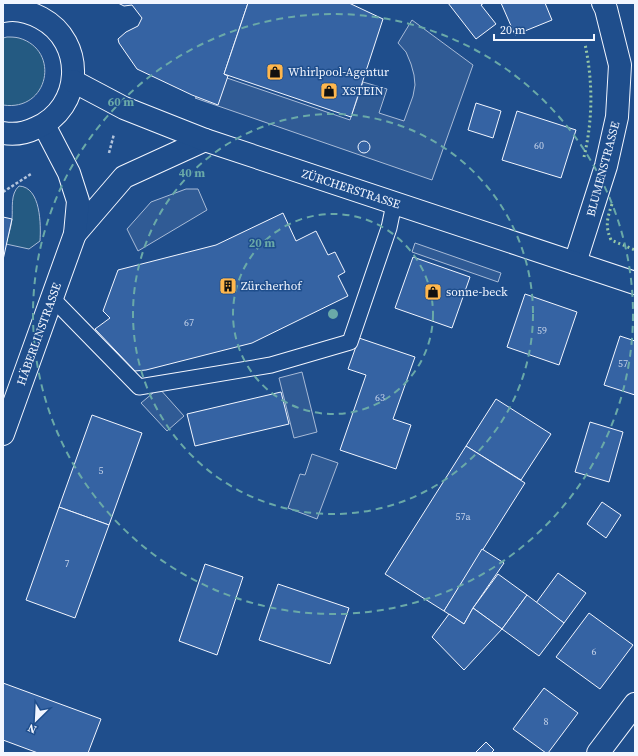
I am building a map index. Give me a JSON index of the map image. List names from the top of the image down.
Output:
{
  "streets": {
    "street": ["BLUMENSTRASSE", "ZÜRCHERSTRASSE", "HÄBERLINSTRASSE"]
  },
  "crossings": [
    ["BLUMENSTRASSE", "ZÜRCHERSTRASSE"],
    ["ZÜRCHERSTRASSE", "HÄBERLINSTRASSE"]
  ],
  "places": {
    "shop": ["Whirlpool-Agentur", "XSTEIN", "sonne-beck"],
    "building": ["Zürcherhof"]
  },
  "house_numbers": [
    "60",
    "67",
    "59",
    "57",
    "63",
    "5",
    "57a",
    "7",
    "6",
    "8"
  ],
  "scale_bar": "20 m",
  "north": "bottom left",
  "rings": ["60 m", "40 m", "20 m"]
}
